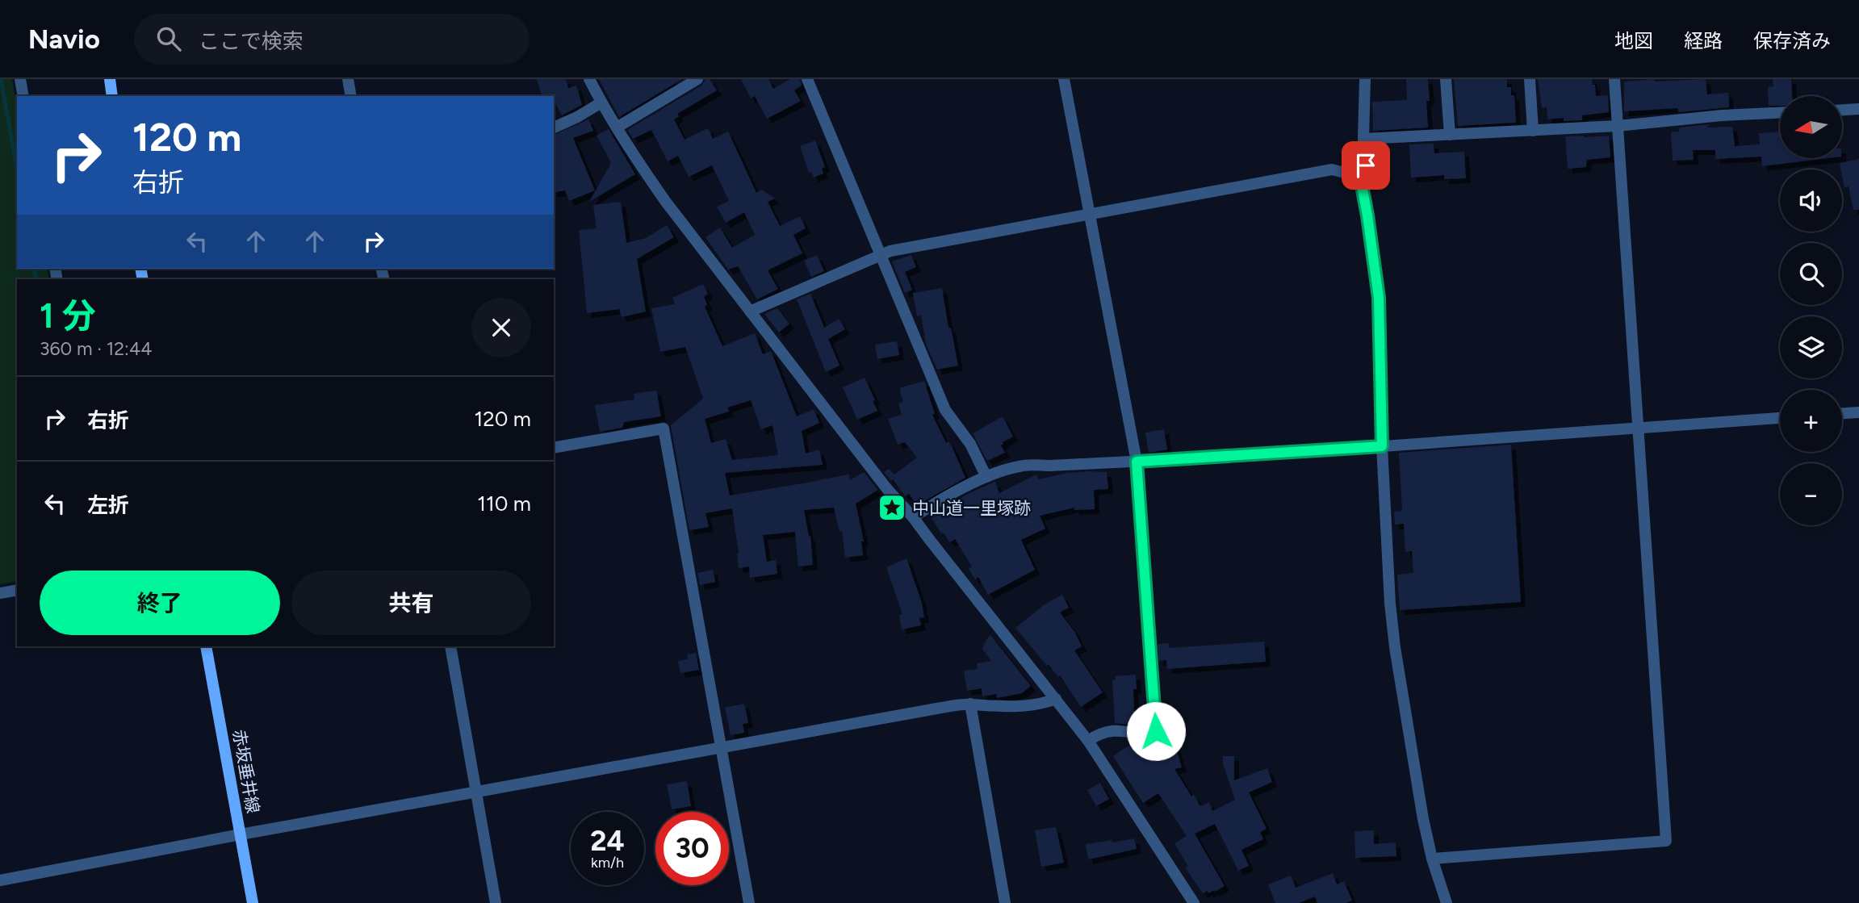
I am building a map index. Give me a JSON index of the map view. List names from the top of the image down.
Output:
{
  "streets": {
    "main road": ["赤坂垂井線"]
  },
  "places": {
    "place": ["中山道一里塚跡"]
  },
  "north": "left",
  "page": {
    "header": "Navio",
    "search": "ここで検索",
    "nav": ["地図", "経路", "保存済み"],
    "map_buttons": ["+", "−"],
    "turn": ["120 m", "右折"],
    "heading": ["1 分", "360 m · 12:44"],
    "list": [
      {
        "name": "右折",
        "value": "120 m"
      },
      {
        "name": "左折",
        "value": "110 m"
      }
    ],
    "buttons": ["終了", "共有"],
    "speed": "24 km/h",
    "limit": "30"
  }
}
